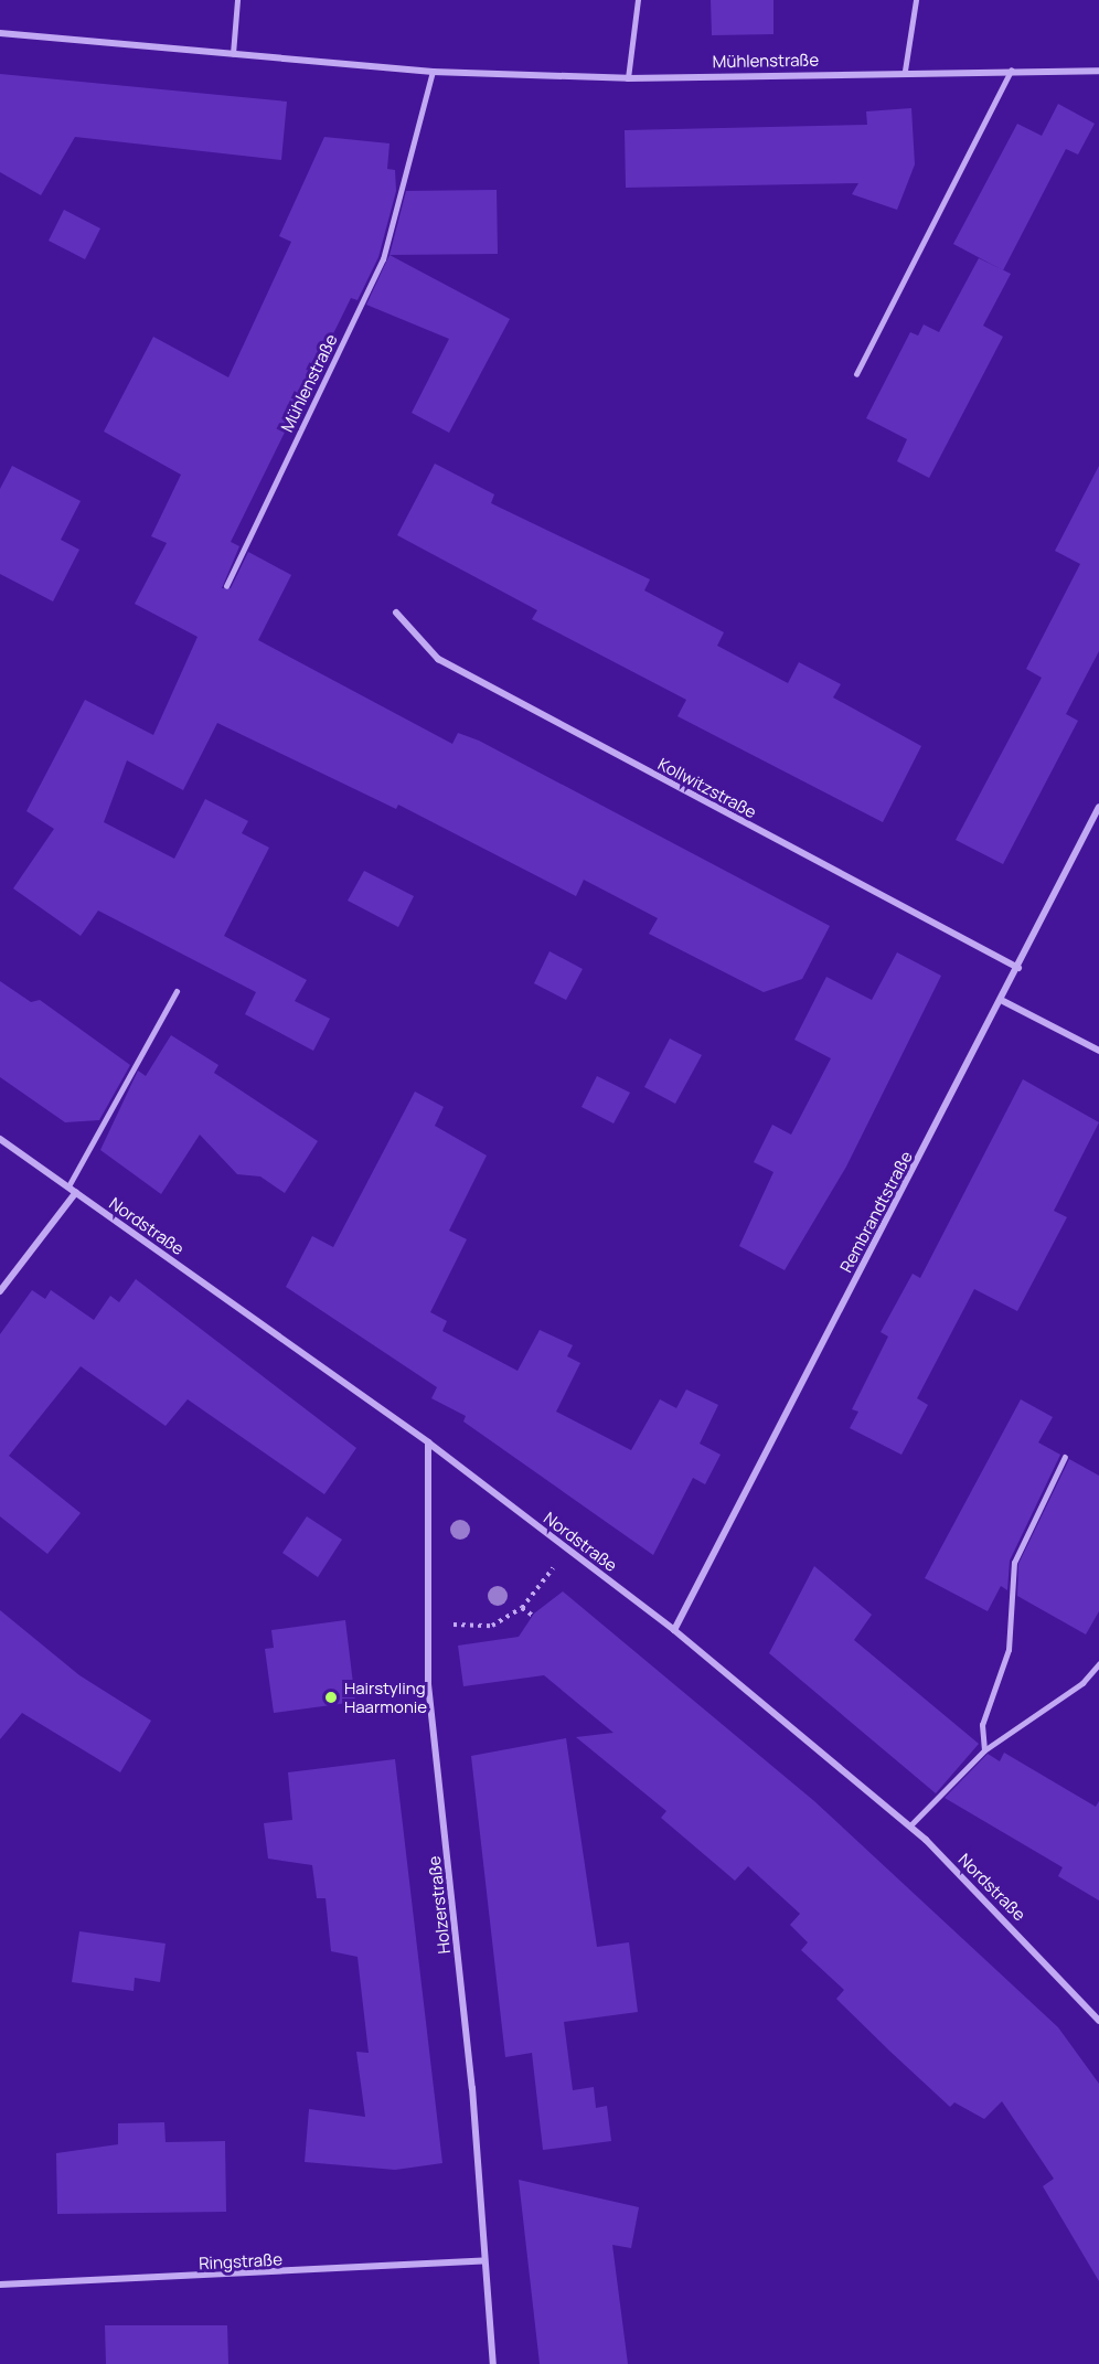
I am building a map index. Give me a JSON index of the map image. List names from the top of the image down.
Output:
{
  "streets": {
    "street": [
      "Mühlenstraße",
      "Kollwitzstraße",
      "Rembrandtstraße",
      "Nordstraße",
      "Holzerstraße",
      "Ringstraße"
    ]
  },
  "crossings": [
    ["Kollwitzstraße", "Rembrandtstraße"],
    ["Rembrandtstraße", "Nordstraße"],
    ["Nordstraße", "Holzerstraße"],
    ["Holzerstraße", "Ringstraße"]
  ],
  "places": ["Hairstyling Haarmonie"]
}
